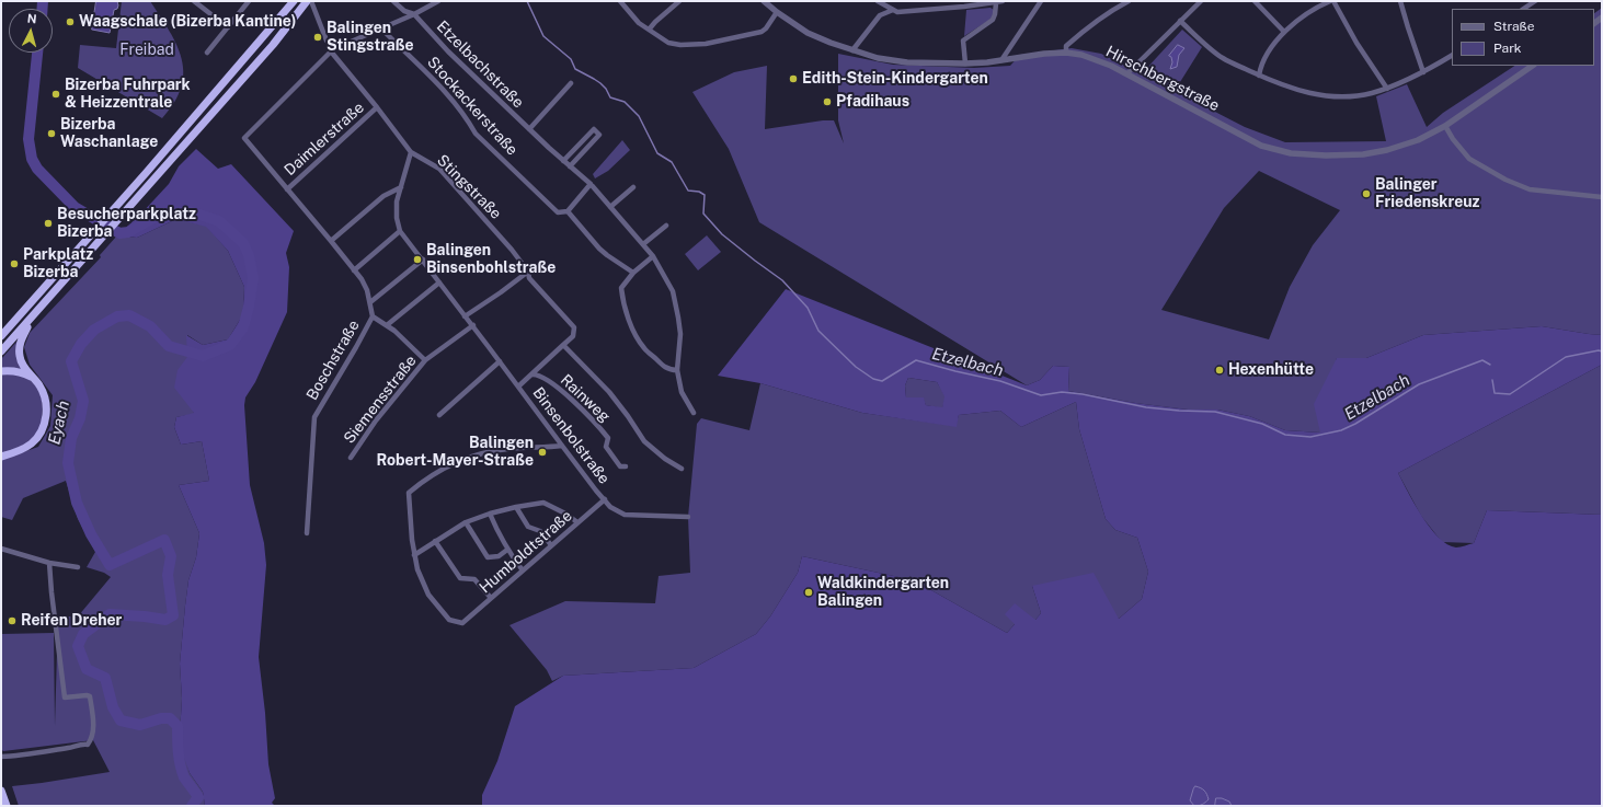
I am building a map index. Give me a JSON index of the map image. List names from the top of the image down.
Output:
{
  "streets": {
    "street": [
      "Etzelbachstraße",
      "Hirschbergstraße",
      "Stockackerstraße",
      "Daimlerstraße",
      "Stingstraße",
      "Boschstraße",
      "Rainweg",
      "Siemensstraße",
      "Binsenbolstraße",
      "Humboldtstraße"
    ]
  },
  "crossings": [
    ["Daimlerstraße", "Stingstraße"],
    ["Daimlerstraße", "Boschstraße"],
    ["Stingstraße", "Boschstraße"],
    ["Stingstraße", "Rainweg"],
    ["Stingstraße", "Binsenbolstraße"],
    ["Siemensstraße", "Binsenbolstraße"],
    ["Binsenbolstraße", "Humboldtstraße"]
  ],
  "water": ["Etzelbach", "Eyach"],
  "parks": ["Freibad"],
  "places": [
    "Waagschale (Bizerba Kantine)",
    "Balingen Stingstraße",
    "Edith-Stein-Kindergarten",
    "Bizerba Fuhrpark & Heizzentrale",
    "Pfadihaus",
    "Bizerba Waschanlage",
    "Balinger Friedenskreuz",
    "Besucherparkplatz Bizerba",
    "Balingen Binsenbohlstraße",
    "Parkplatz Bizerba",
    "Hexenhütte",
    "Balingen Robert-Mayer-Straße",
    "Waldkindergarten Balingen",
    "Reifen Dreher"
  ],
  "legend": ["Straße", "Park"],
  "north": "top"
}
